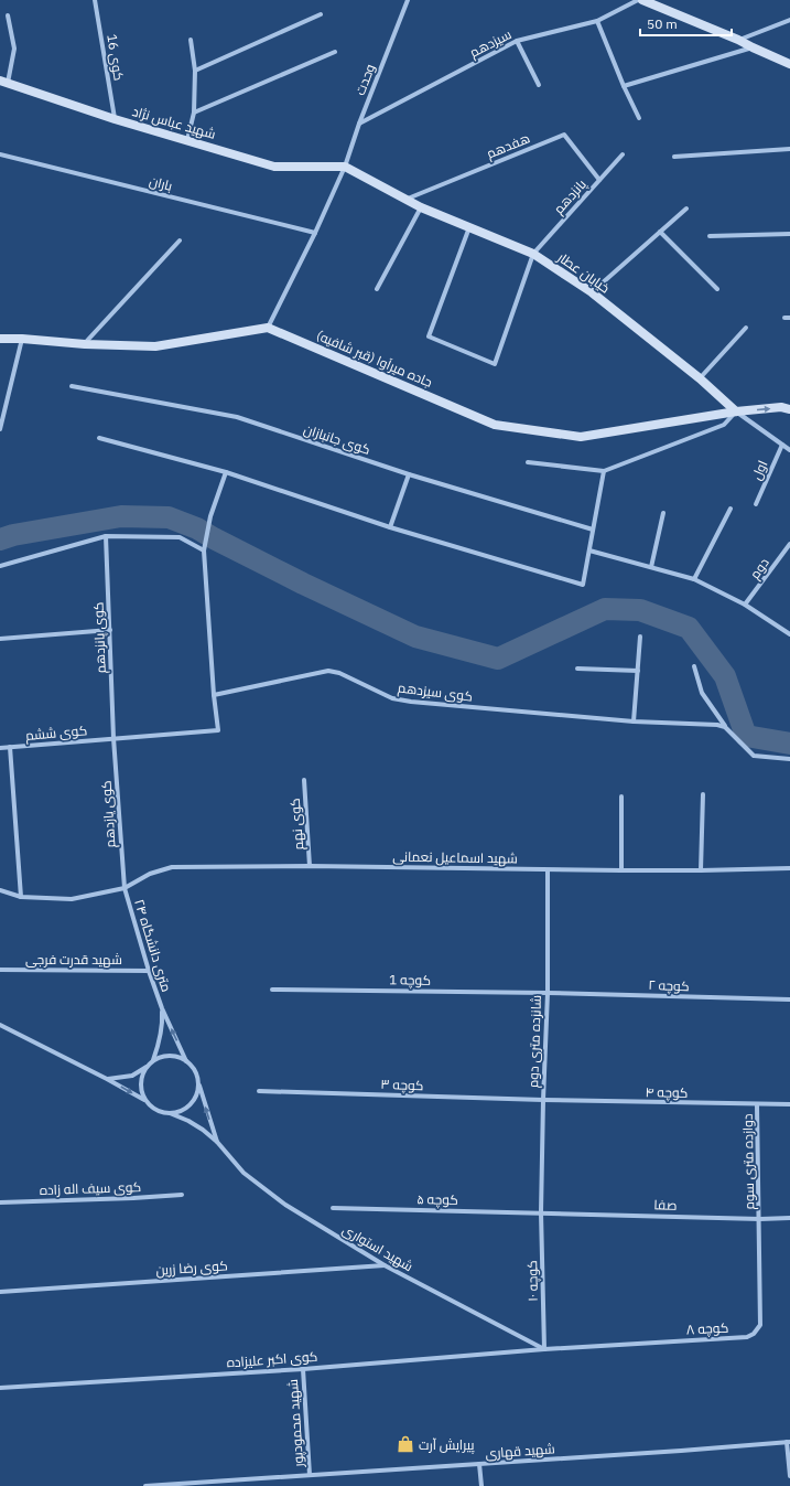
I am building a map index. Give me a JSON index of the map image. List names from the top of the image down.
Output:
{
  "streets": {
    "street": [
      "سیزدهم",
      "کوی 16",
      "وحدت",
      "شهید عباس نژاد",
      "هفدهم",
      "باران",
      "پانزدهم",
      "خیابان عطار",
      "جاده میرآوا (قبر شافیه)",
      "کوی جانبازان",
      "اول",
      "دوم",
      "کوی پانزدهم",
      "کوی سیزدهم",
      "کوی ششم",
      "کوی یازدهم",
      "کوی نهم",
      "شهید اسماعیل نعمانی",
      "۲۴ متری دانشگاه",
      "شهید قدرت فرجی",
      "کوچه 1",
      "کوچه ۲",
      "شانزده متری دوم",
      "کوچه ۳",
      "کوچه ۴",
      "دوازده متری سوم",
      "کوی سیف اله زاده",
      "کوچه ۵",
      "صفا",
      "شهید استواری",
      "کوی رضا زرین",
      "کوچه ۱۰",
      "کوچه ۸",
      "کوی اکبر علیزاده",
      "شهید محمودپور",
      "شهید قهاری"
    ]
  },
  "crossings": [
    ["سیزدهم", "وحدت"],
    ["کوی 16", "شهید عباس نژاد"],
    ["وحدت", "شهید عباس نژاد"],
    ["وحدت", "باران"],
    ["وحدت", "خیابان عطار"],
    ["وحدت", "جاده میرآوا (قبر شافیه)"],
    ["شهید عباس نژاد", "خیابان عطار"],
    ["هفدهم", "پانزدهم"],
    ["هفدهم", "خیابان عطار"],
    ["پانزدهم", "خیابان عطار"],
    ["خیابان عطار", "جاده میرآوا (قبر شافیه)"],
    ["کوی پانزدهم", "کوی ششم"],
    ["کوی پانزدهم", "کوی یازدهم"],
    ["کوی ششم", "کوی یازدهم"],
    ["کوی یازدهم", "شهید اسماعیل نعمانی"],
    ["کوی یازدهم", "۲۴ متری دانشگاه"],
    ["کوی نهم", "شهید اسماعیل نعمانی"],
    ["شهید اسماعیل نعمانی", "۲۴ متری دانشگاه"],
    ["شهید اسماعیل نعمانی", "شانزده متری دوم"],
    ["۲۴ متری دانشگاه", "شهید قدرت فرجی"],
    ["۲۴ متری دانشگاه", "شهید استواری"],
    ["کوچه 1", "کوچه ۲"],
    ["کوچه 1", "شانزده متری دوم"],
    ["کوچه ۲", "شانزده متری دوم"],
    ["شانزده متری دوم", "کوچه ۳"],
    ["شانزده متری دوم", "کوچه ۴"],
    ["شانزده متری دوم", "کوچه ۵"],
    ["شانزده متری دوم", "صفا"],
    ["شانزده متری دوم", "کوچه ۱۰"],
    ["کوچه ۳", "کوچه ۴"],
    ["کوچه ۴", "دوازده متری سوم"],
    ["دوازده متری سوم", "صفا"],
    ["دوازده متری سوم", "کوچه ۸"],
    ["کوچه ۵", "صفا"],
    ["کوچه ۵", "کوچه ۱۰"],
    ["صفا", "کوچه ۱۰"],
    ["صفا", "کوچه ۸"],
    ["شهید استواری", "کوی رضا زرین"],
    ["شهید استواری", "کوچه ۱۰"],
    ["شهید استواری", "کوچه ۸"],
    ["شهید استواری", "کوی اکبر علیزاده"],
    ["کوچه ۱۰", "کوچه ۸"],
    ["کوچه ۱۰", "کوی اکبر علیزاده"],
    ["کوچه ۸", "کوی اکبر علیزاده"],
    ["کوی اکبر علیزاده", "شهید محمودپور"],
    ["شهید محمودپور", "شهید قهاری"]
  ],
  "places": {
    "shop": ["پیرایش آرت"]
  },
  "scale_bar": "50 m"
}
